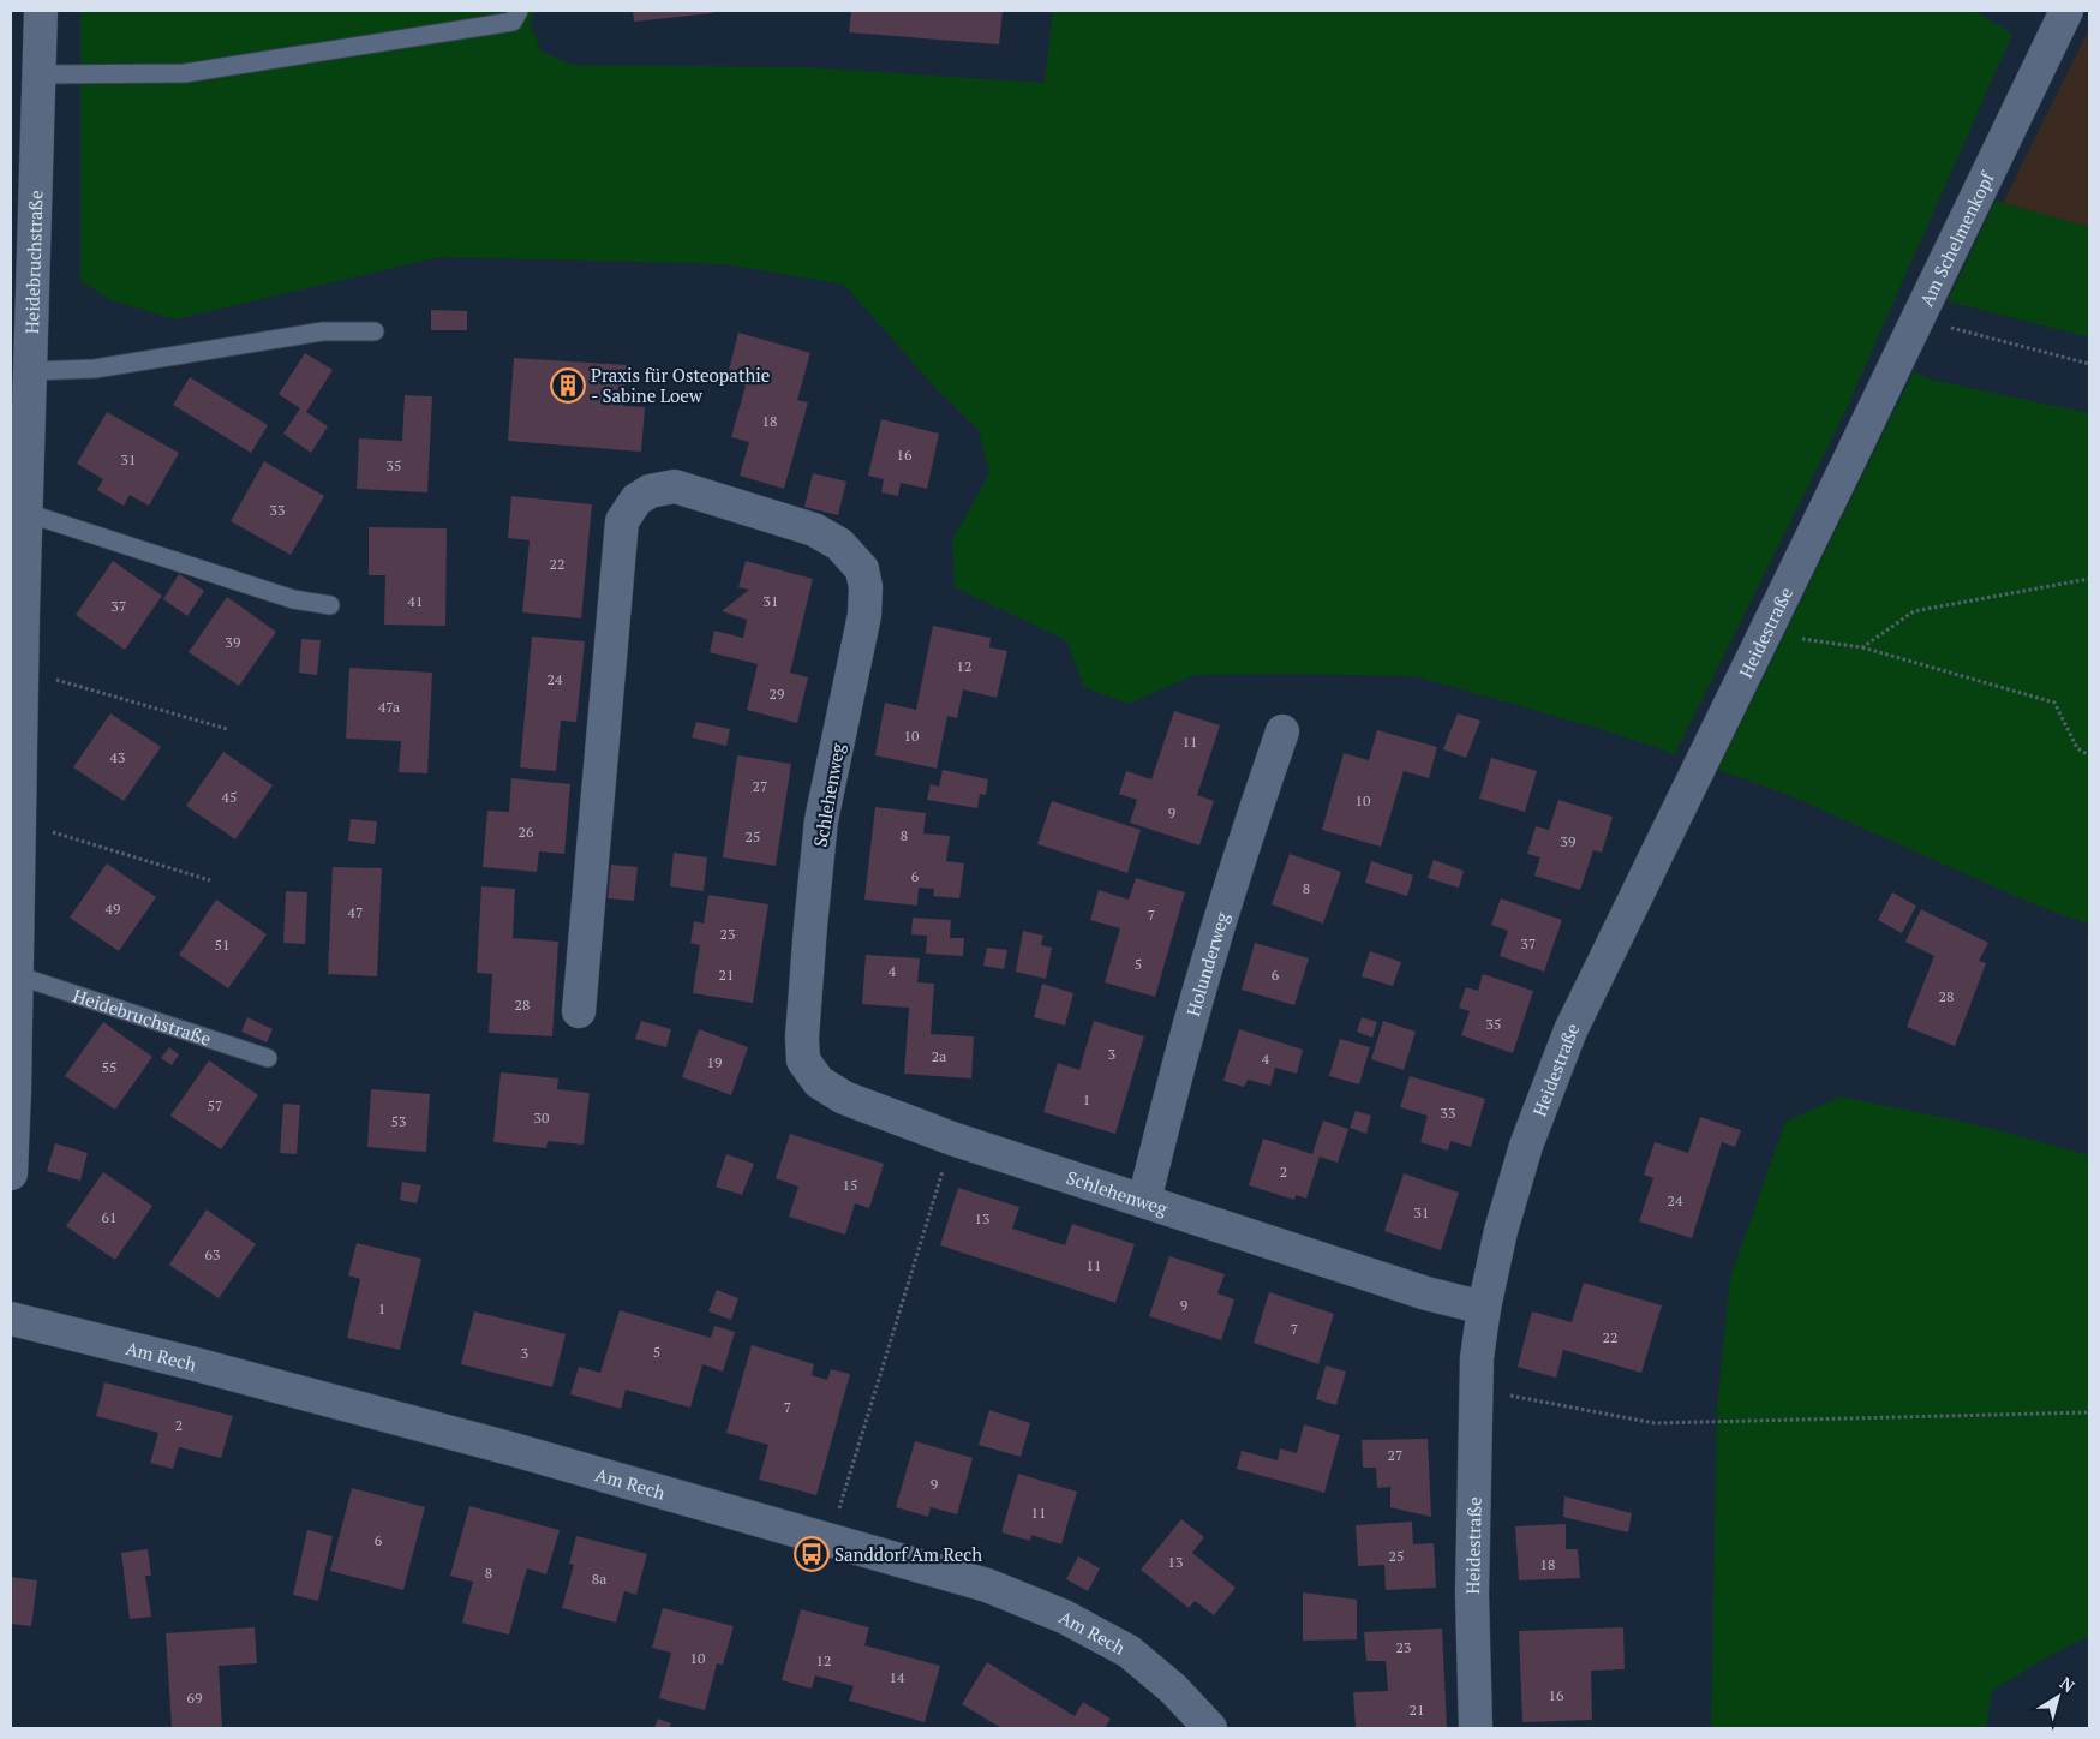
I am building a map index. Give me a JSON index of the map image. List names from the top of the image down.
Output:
{
  "streets": {
    "street": [
      "Am Schelmenkopf",
      "Heidebruchstraße",
      "Heidestraße",
      "Schlehenweg",
      "Holunderweg",
      "Am Rech"
    ]
  },
  "crossings": [
    ["Am Schelmenkopf", "Heidestraße"],
    ["Heidestraße", "Schlehenweg"],
    ["Schlehenweg", "Holunderweg"]
  ],
  "places": {
    "building": ["Praxis für Osteopathie - Sabine Loew"],
    "bus stop": ["Sanddorf Am Rech"]
  },
  "house_numbers": [
    "18",
    "16",
    "31",
    "35",
    "33",
    "22",
    "41",
    "31",
    "37",
    "39",
    "12",
    "24",
    "29",
    "47a",
    "10",
    "11",
    "43",
    "27",
    "45",
    "10",
    "9",
    "26",
    "8",
    "25",
    "39",
    "6",
    "8",
    "49",
    "47",
    "7",
    "23",
    "37",
    "51",
    "5",
    "4",
    "21",
    "6",
    "28",
    "28",
    "35",
    "3",
    "2a",
    "4",
    "19",
    "55",
    "1",
    "57",
    "33",
    "30",
    "53",
    "2",
    "15",
    "24",
    "31",
    "61",
    "13",
    "63",
    "11",
    "9",
    "1",
    "7",
    "22",
    "5",
    "3",
    "7",
    "2",
    "27",
    "9",
    "11",
    "6",
    "25",
    "13",
    "18",
    "8",
    "8a",
    "23",
    "10",
    "12",
    "14",
    "16",
    "69",
    "21"
  ],
  "north": "top right"
}
